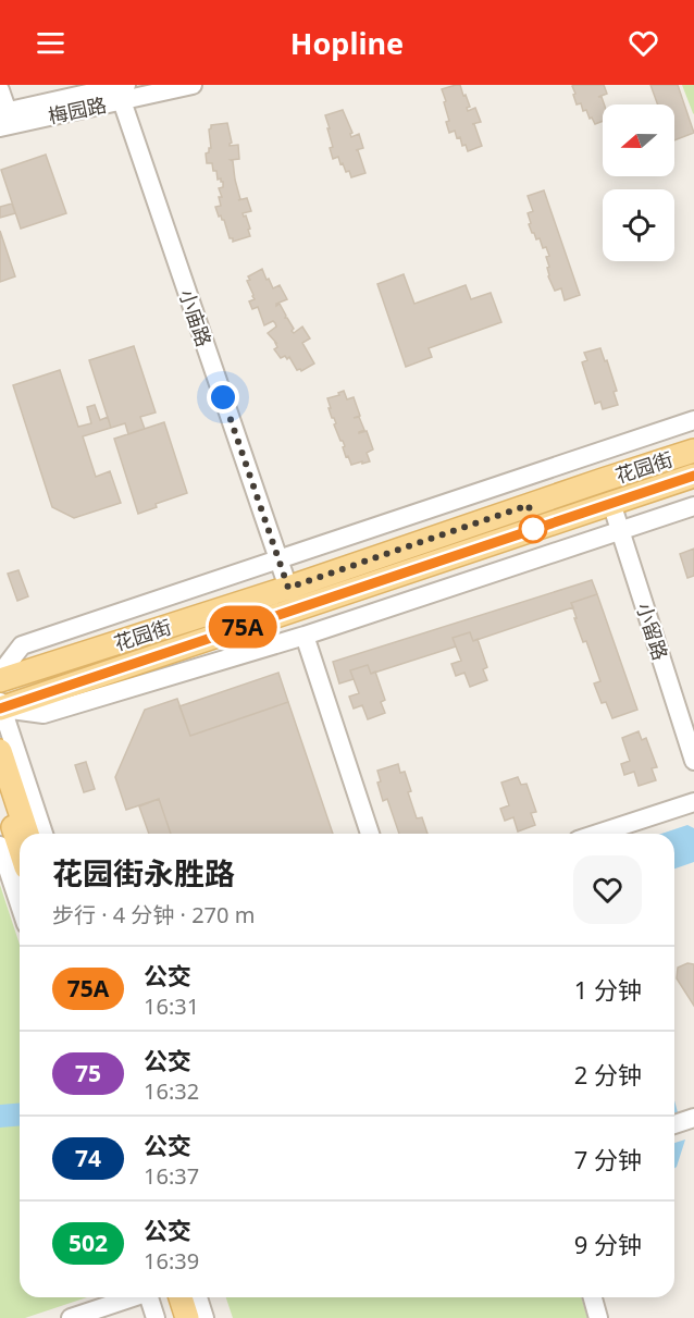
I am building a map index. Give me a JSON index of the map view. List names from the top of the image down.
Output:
{
  "streets": {
    "main road": ["花园街"],
    "street": ["梅园路", "小庙路", "小留路"]
  },
  "crossings": [
    ["梅园路", "小庙路"],
    ["小庙路", "花园街"],
    ["花园街", "小留路"]
  ],
  "lines": ["bus line 75A"],
  "north": "left",
  "page": {
    "header": "Hopline",
    "on_map": "75A",
    "heading": ["花园街永胜路", "步行 · 4 分钟 · 270 m"],
    "list": [
      {
        "mark": "75A",
        "name": "公交",
        "note": "16:31",
        "value": "1 分钟"
      },
      {
        "mark": "75",
        "name": "公交",
        "note": "16:32",
        "value": "2 分钟"
      },
      {
        "mark": "74",
        "name": "公交",
        "note": "16:37",
        "value": "7 分钟"
      },
      {
        "mark": "502",
        "name": "公交",
        "note": "16:39",
        "value": "9 分钟"
      }
    ]
  }
}
